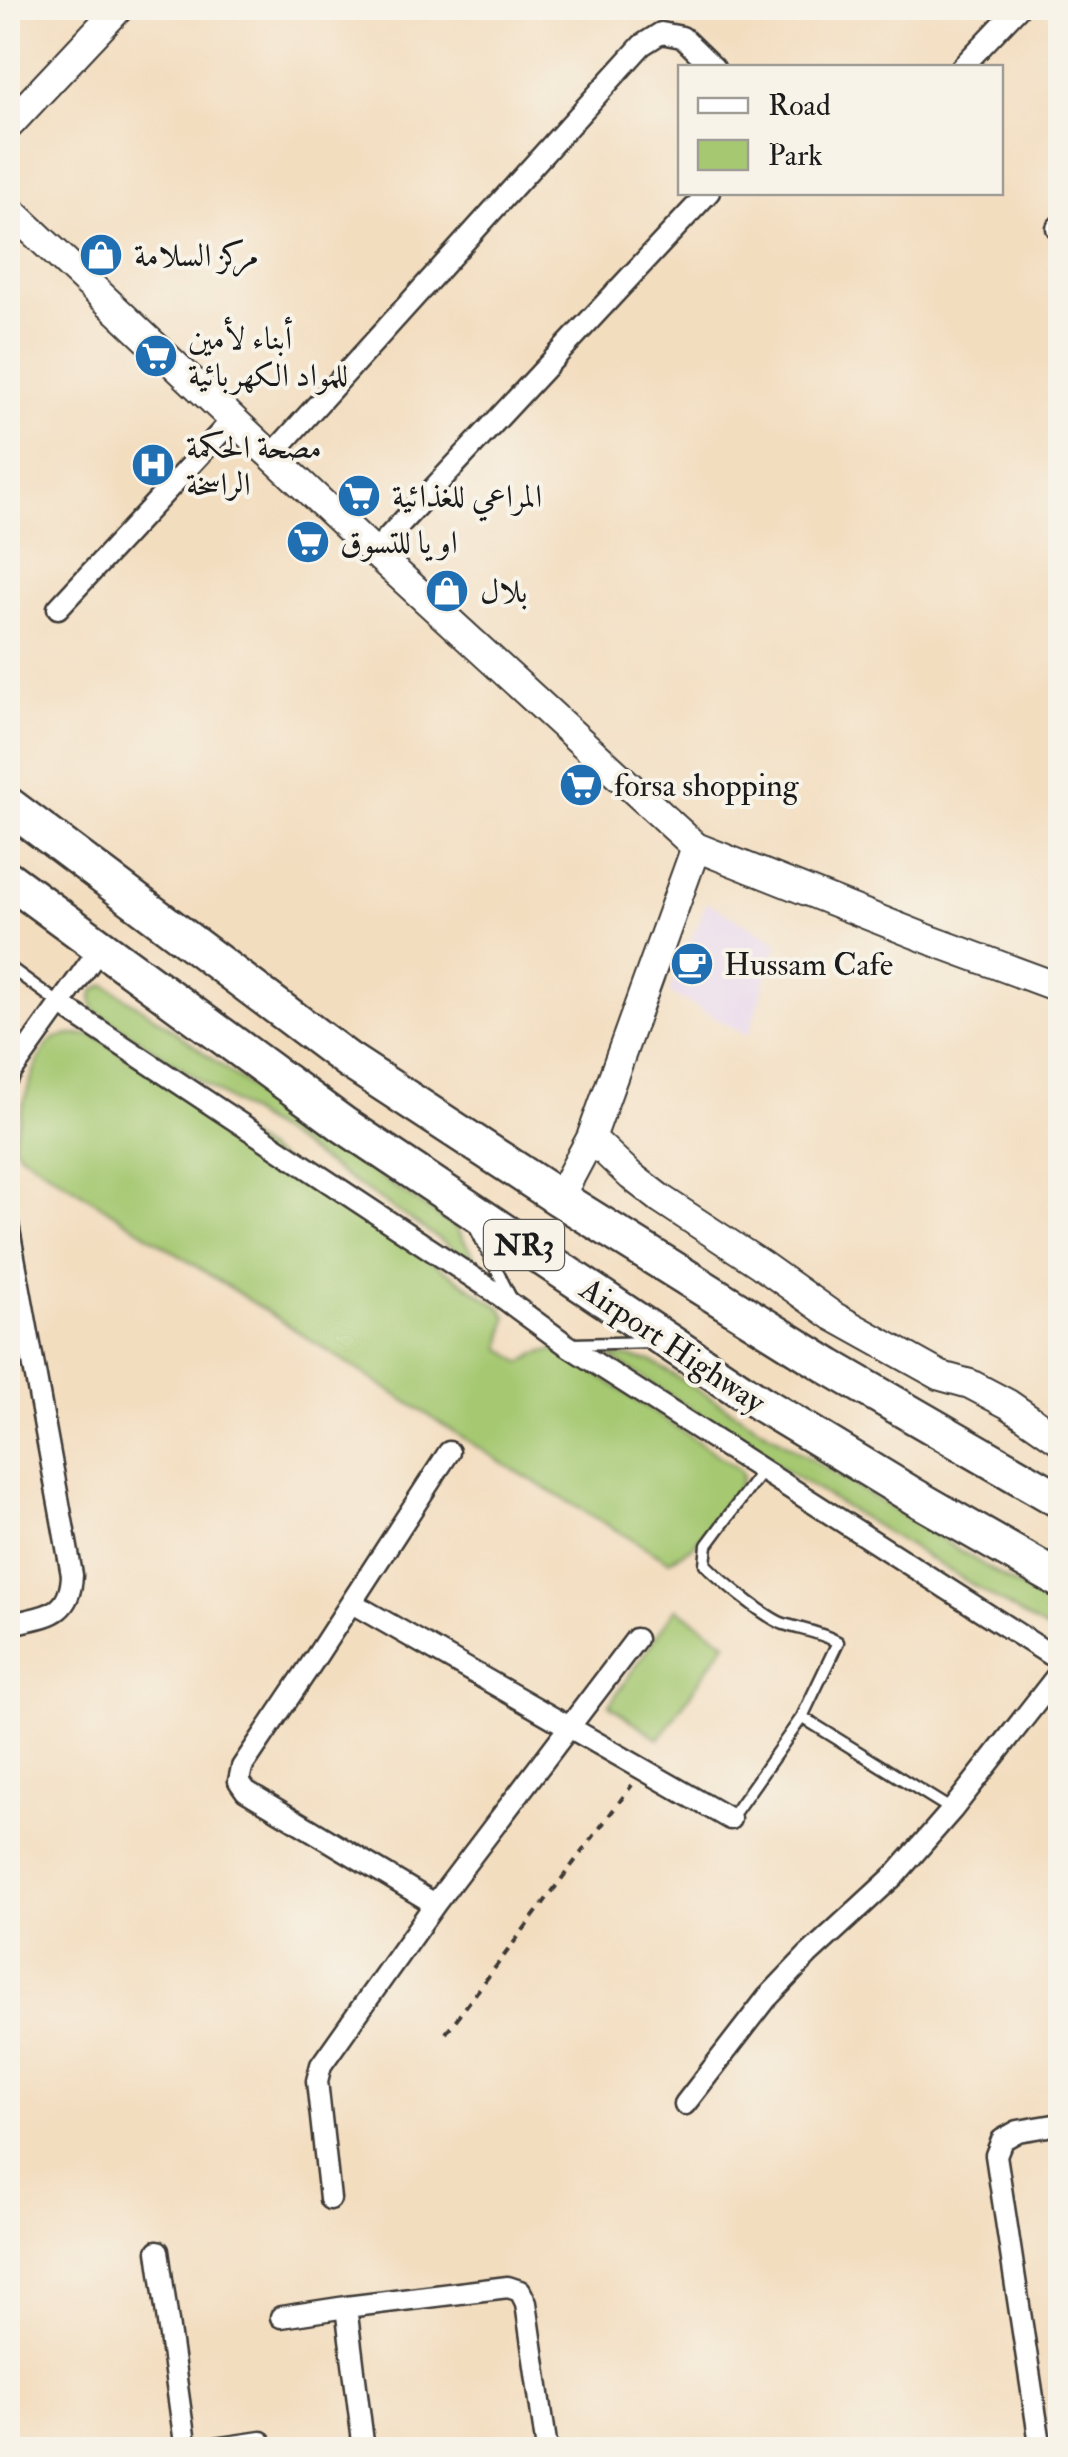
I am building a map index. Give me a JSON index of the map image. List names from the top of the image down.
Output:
{
  "streets": {
    "highway": ["NR3", "Airport Highway"]
  },
  "places": {
    "shop": ["مركز السلامة", "بلال"],
    "supermarket": [
      "أبناء لأمين للمواد الكهربائية",
      "المراعي للغذائية",
      "او يا للتسوق",
      "forsa shopping"
    ],
    "hospital": ["مصحة الحكمة الراسخة"],
    "cafe": ["Hussam Cafe"]
  },
  "legend": ["Road", "Park"]
}
